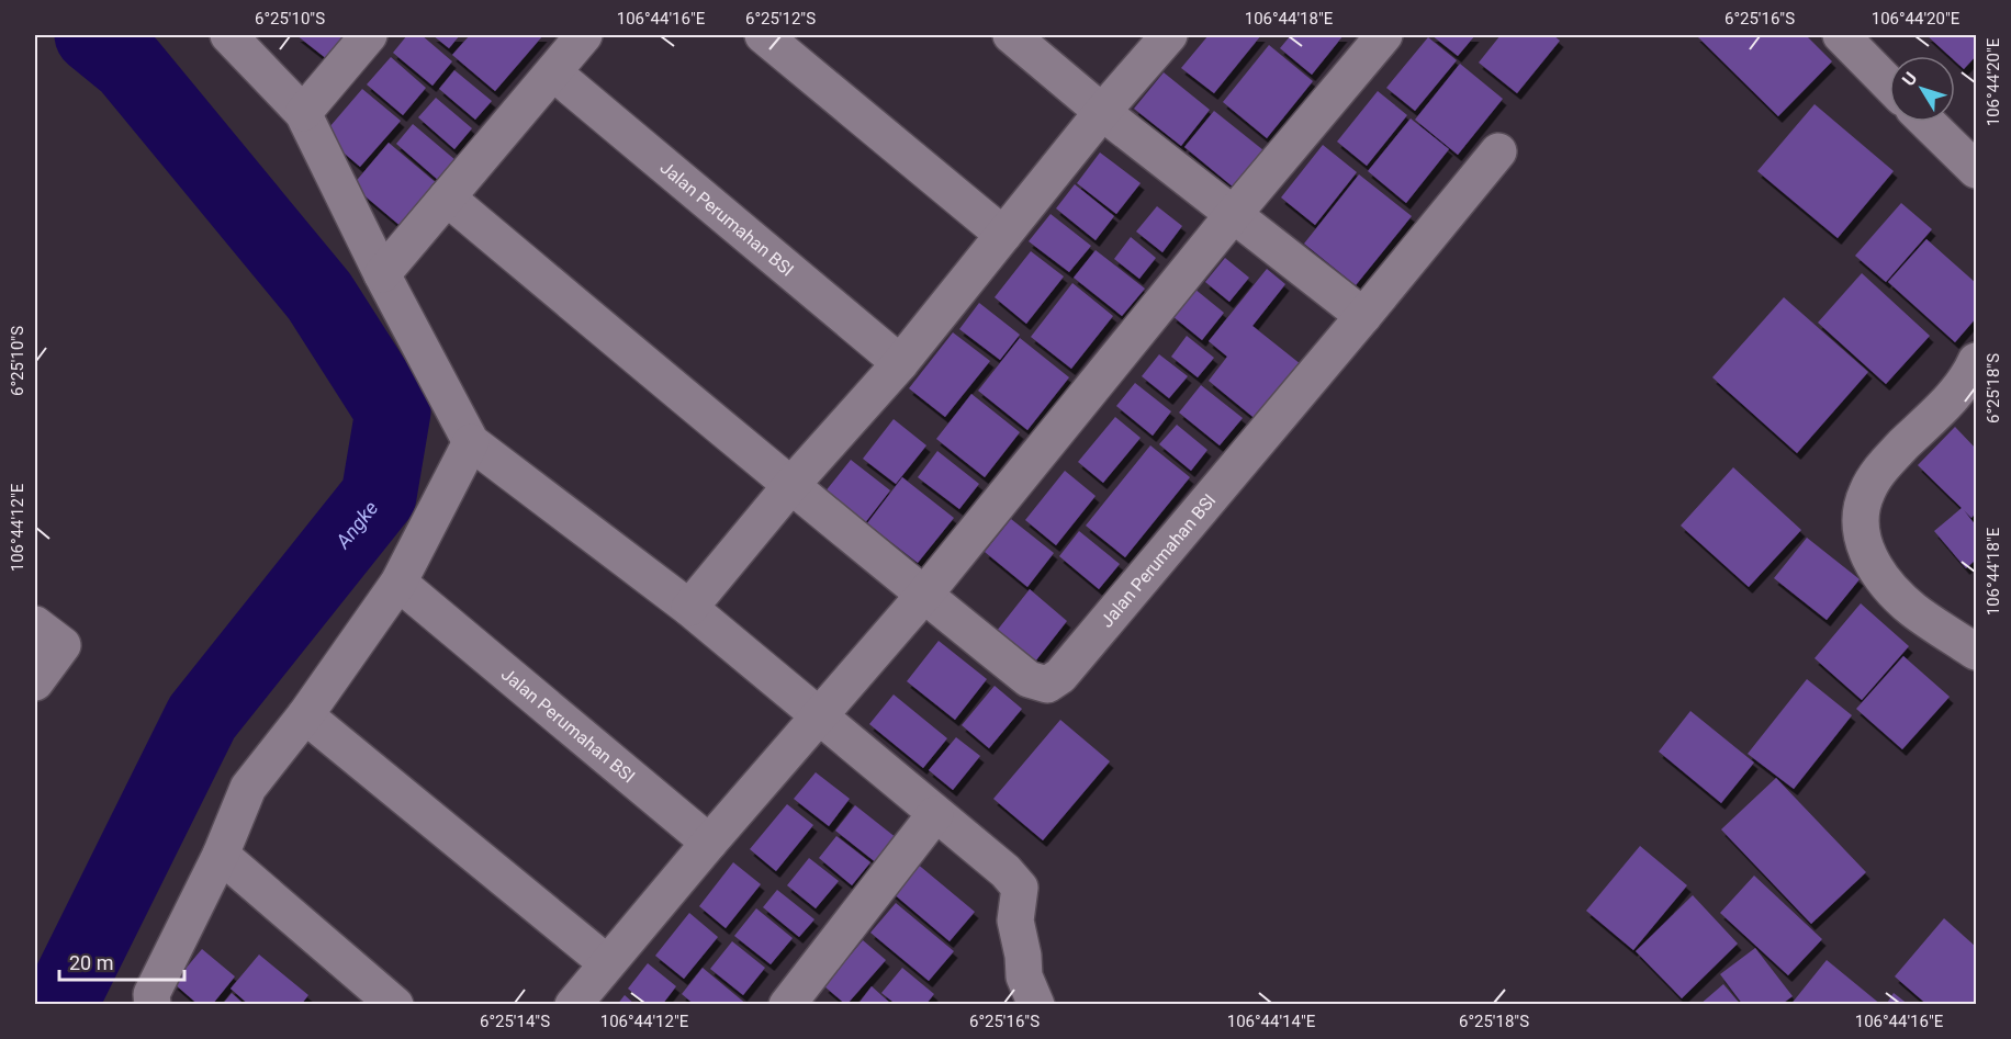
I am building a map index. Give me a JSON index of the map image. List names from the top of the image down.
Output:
{
  "streets": {
    "street": ["Jalan Perumahan BSI"]
  },
  "water": ["Angke"],
  "scale_bar": "20 m",
  "north": "top left",
  "coordinates": [
    "6°25'10\"S",
    "106°44'16\"E",
    "6°25'12\"S",
    "106°44'18\"E",
    "6°25'16\"S",
    "106°44'20\"E",
    "6°25'18\"S",
    "106°44'12\"E",
    "6°25'14\"S",
    "106°44'14\"E"
  ]
}
